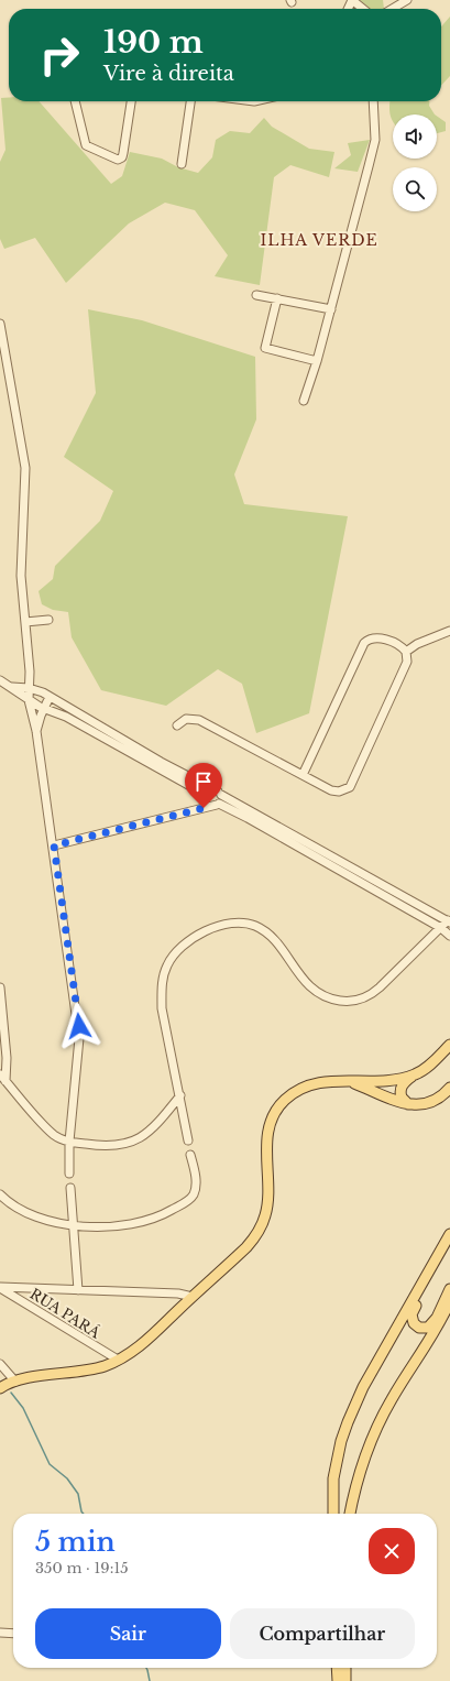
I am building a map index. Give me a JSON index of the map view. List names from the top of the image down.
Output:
{
  "streets": {
    "street": ["RUA PARÁ"]
  },
  "districts": ["ILHA VERDE"],
  "page": {
    "turn": ["190 m", "Vire à direita"],
    "heading": ["5 min", "350 m · 19:15"],
    "buttons": ["Sair", "Compartilhar"]
  }
}
